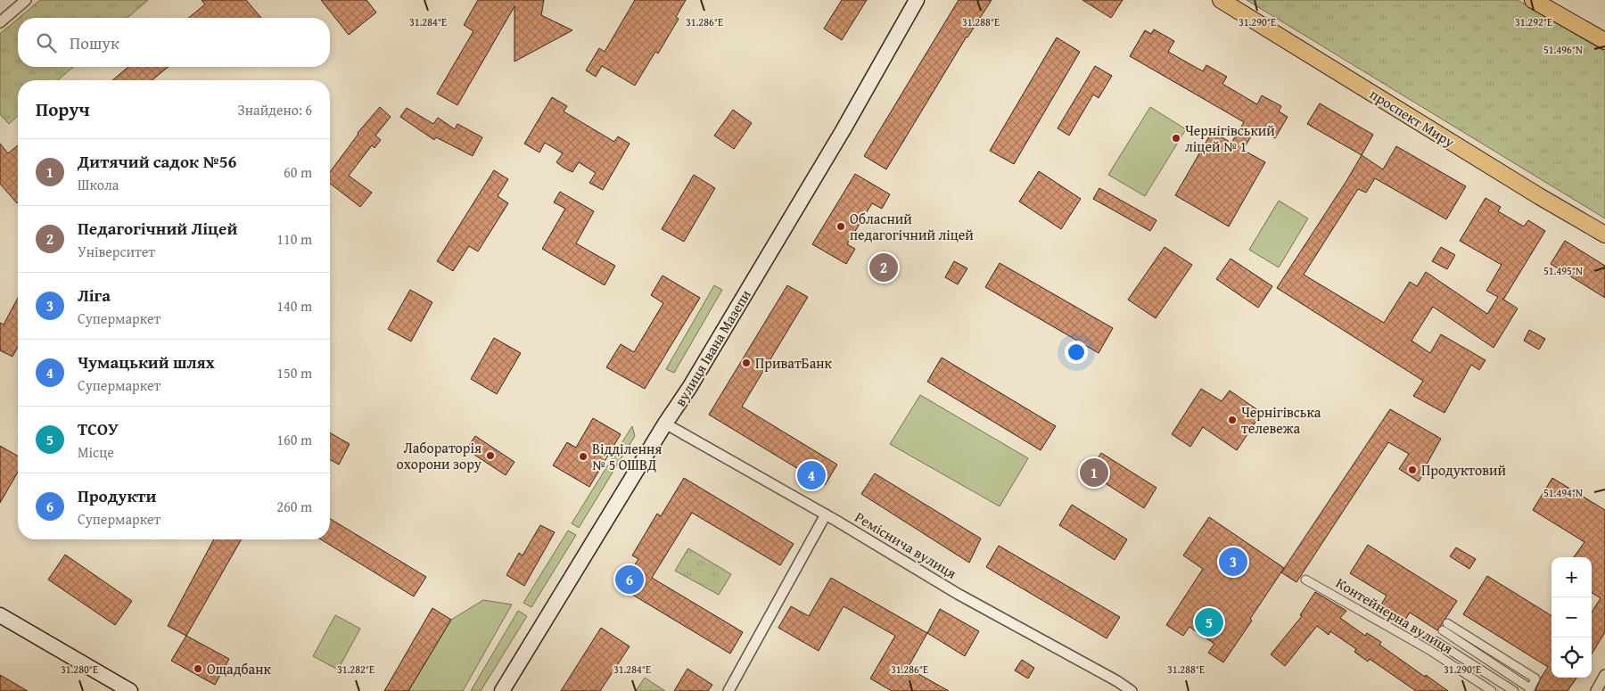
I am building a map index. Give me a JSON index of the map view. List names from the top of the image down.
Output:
{
  "streets": {
    "main road": ["проспект Миру", "вулиця Івана Мазепи"],
    "street": ["Реміснича вулиця", "Контейнерна вулиця"]
  },
  "crossings": [
    ["вулиця Івана Мазепи", "Реміснича вулиця"]
  ],
  "places": [
    "Чернігівський ліцей № 1",
    "Обласний педагогічний ліцей",
    "ПриватБанк",
    "Чернігівська телевежа",
    "Лабораторія охорони зору",
    "Відділення № 5 ОШВД",
    "Продуктовий",
    "Ощадбанк"
  ],
  "page": {
    "search": "Пошук",
    "heading": ["Поруч", "Знайдено: 6"],
    "list": [
      {
        "mark": "1",
        "name": "Дитячий садок №56",
        "note": "Школа",
        "value": "60 m"
      },
      {
        "mark": "2",
        "name": "Педагогічний Ліцей",
        "note": "Університет",
        "value": "110 m"
      },
      {
        "mark": "3",
        "name": "Ліга",
        "note": "Супермаркет",
        "value": "140 m"
      },
      {
        "mark": "4",
        "name": "Чумацький шлях",
        "note": "Супермаркет",
        "value": "150 m"
      },
      {
        "mark": "5",
        "name": "ТСОУ",
        "note": "Місце",
        "value": "160 m"
      },
      {
        "mark": "6",
        "name": "Продукти",
        "note": "Супермаркет",
        "value": "260 m"
      }
    ],
    "pins": [
      "2",
      "1",
      "4",
      "3",
      "6",
      "5"
    ],
    "map_buttons": ["+", "−"]
  },
  "coordinates": [
    "31.284°E",
    "31.286°E",
    "31.288°E",
    "31.290°E",
    "31.292°E",
    "51.496°N",
    "51.495°N",
    "51.494°N",
    "31.280°E",
    "31.282°E"
  ]
}
